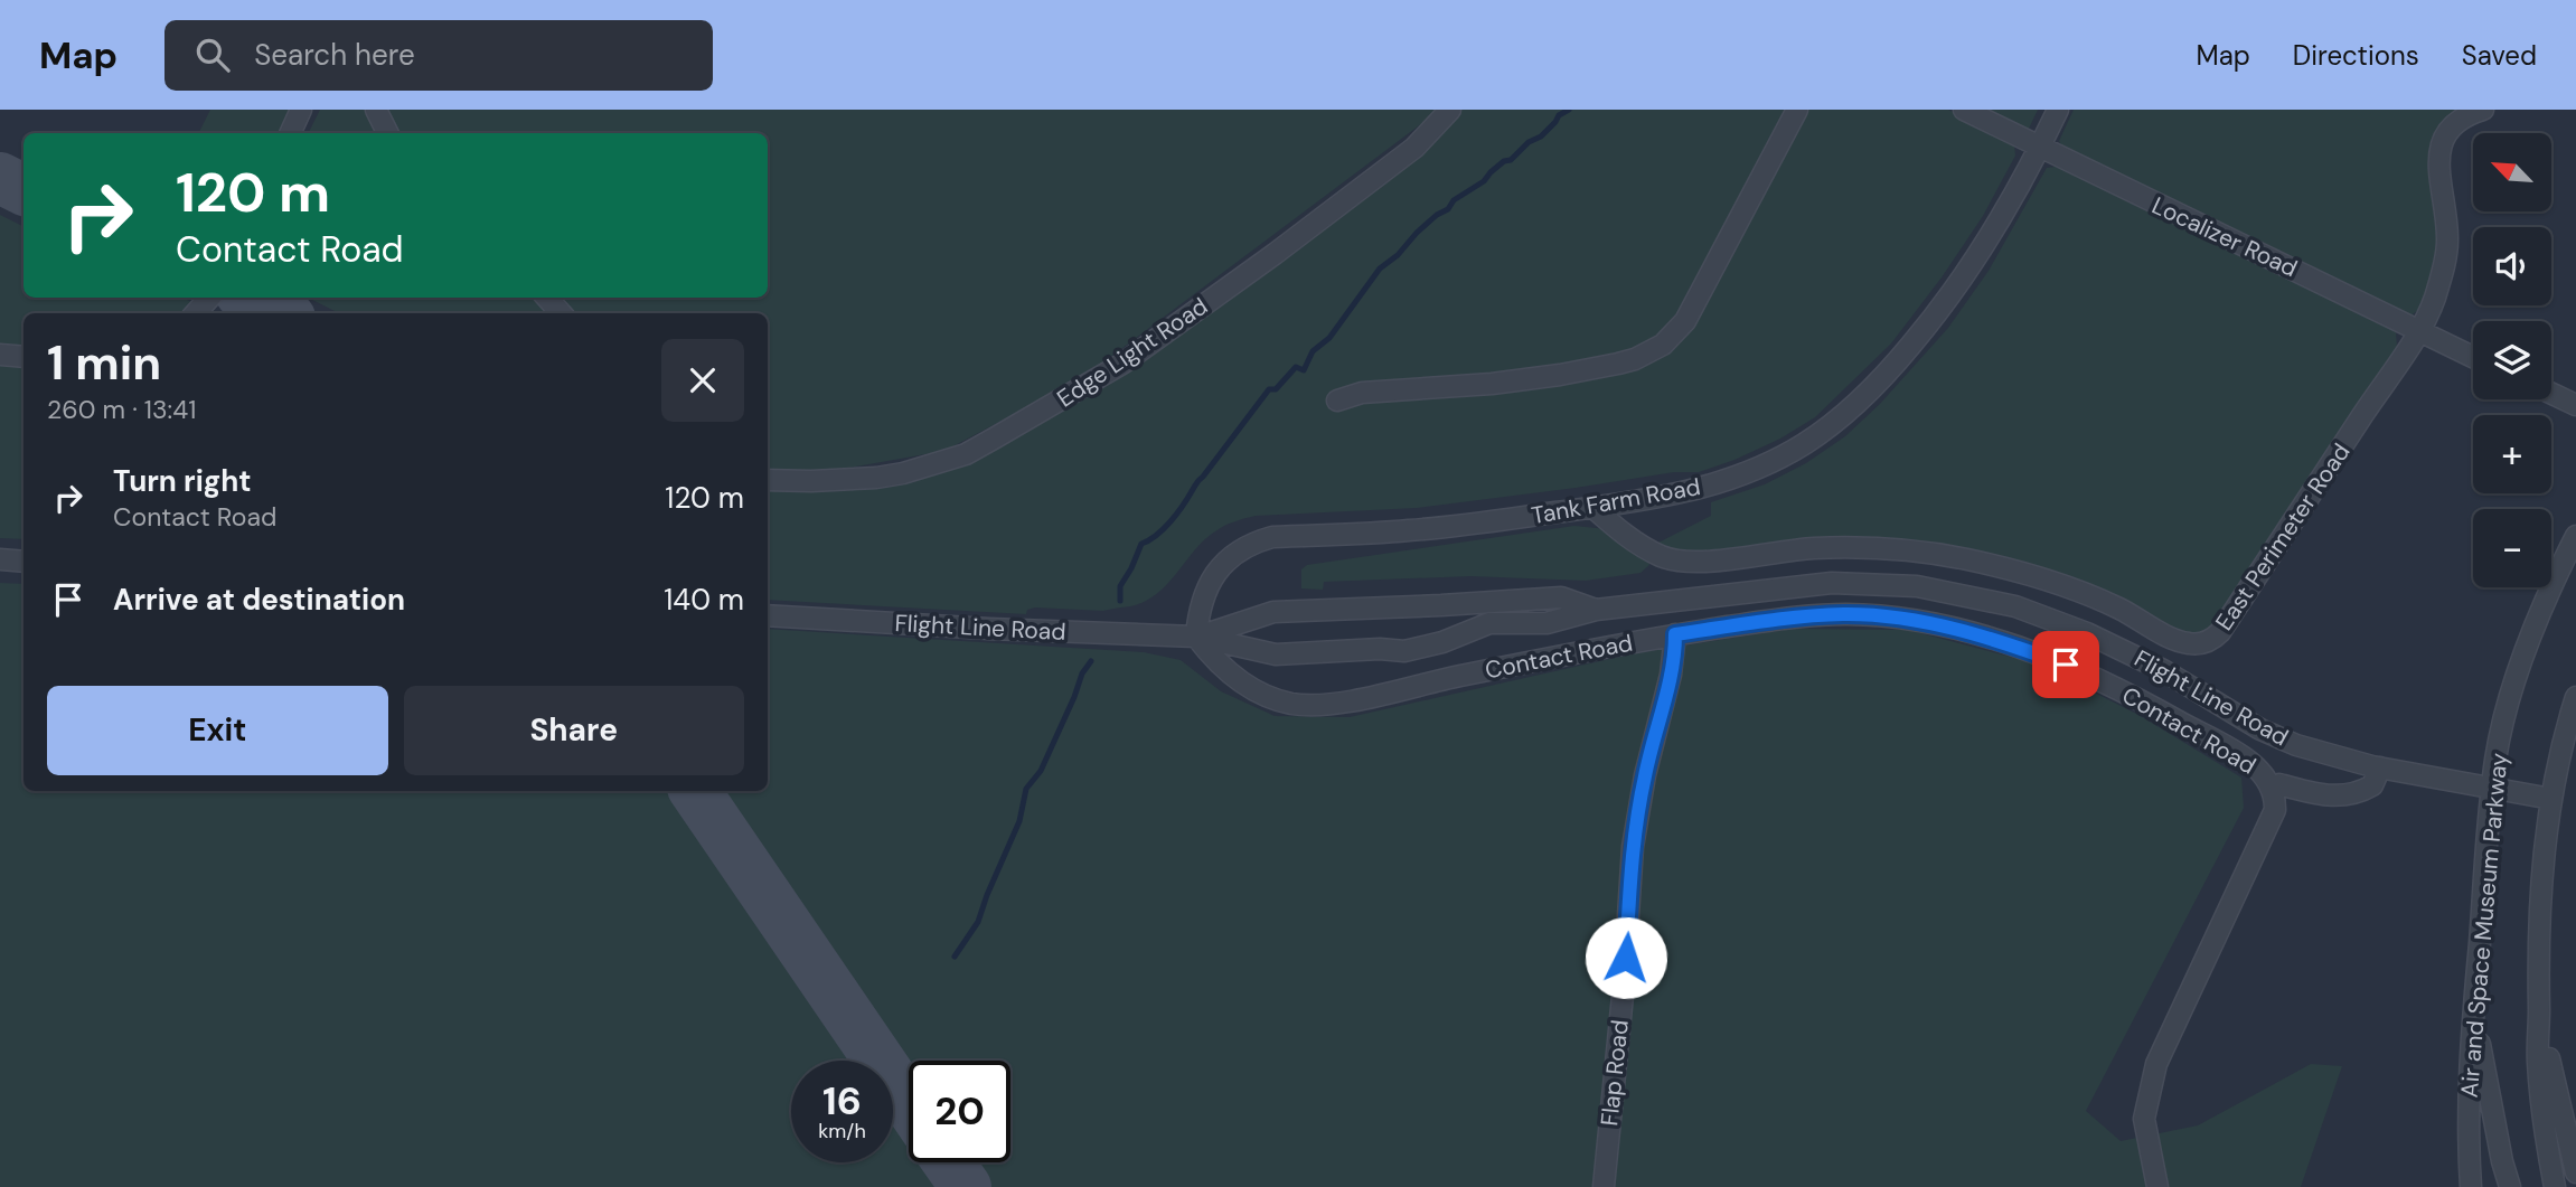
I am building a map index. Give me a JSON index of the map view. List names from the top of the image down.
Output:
{
  "streets": {
    "street": [
      "Localizer Road",
      "Edge Light Road",
      "Tank Farm Road",
      "East Perimeter Road",
      "Flight Line Road",
      "Contact Road",
      "Air and Space Museum Parkway",
      "Flap Road"
    ]
  },
  "crossings": [
    ["Localizer Road", "Tank Farm Road"],
    ["Localizer Road", "East Perimeter Road"],
    ["Tank Farm Road", "East Perimeter Road"],
    ["Tank Farm Road", "Flight Line Road"],
    ["Tank Farm Road", "Contact Road"],
    ["Flight Line Road", "Contact Road"],
    ["Flight Line Road", "Air and Space Museum Parkway"],
    ["Contact Road", "Flap Road"]
  ],
  "north": "top left",
  "page": {
    "header": "Map",
    "search": "Search here",
    "nav": ["Map", "Directions", "Saved"],
    "map_buttons": ["+", "−"],
    "turn": ["120 m", "Contact Road"],
    "heading": ["1 min", "260 m · 13:41"],
    "list": [
      {
        "name": "Turn right",
        "note": "Contact Road",
        "value": "120 m"
      },
      {
        "name": "Arrive at destination",
        "value": "140 m"
      }
    ],
    "buttons": ["Exit", "Share"],
    "speed": "16 km/h",
    "limit": "20"
  }
}
